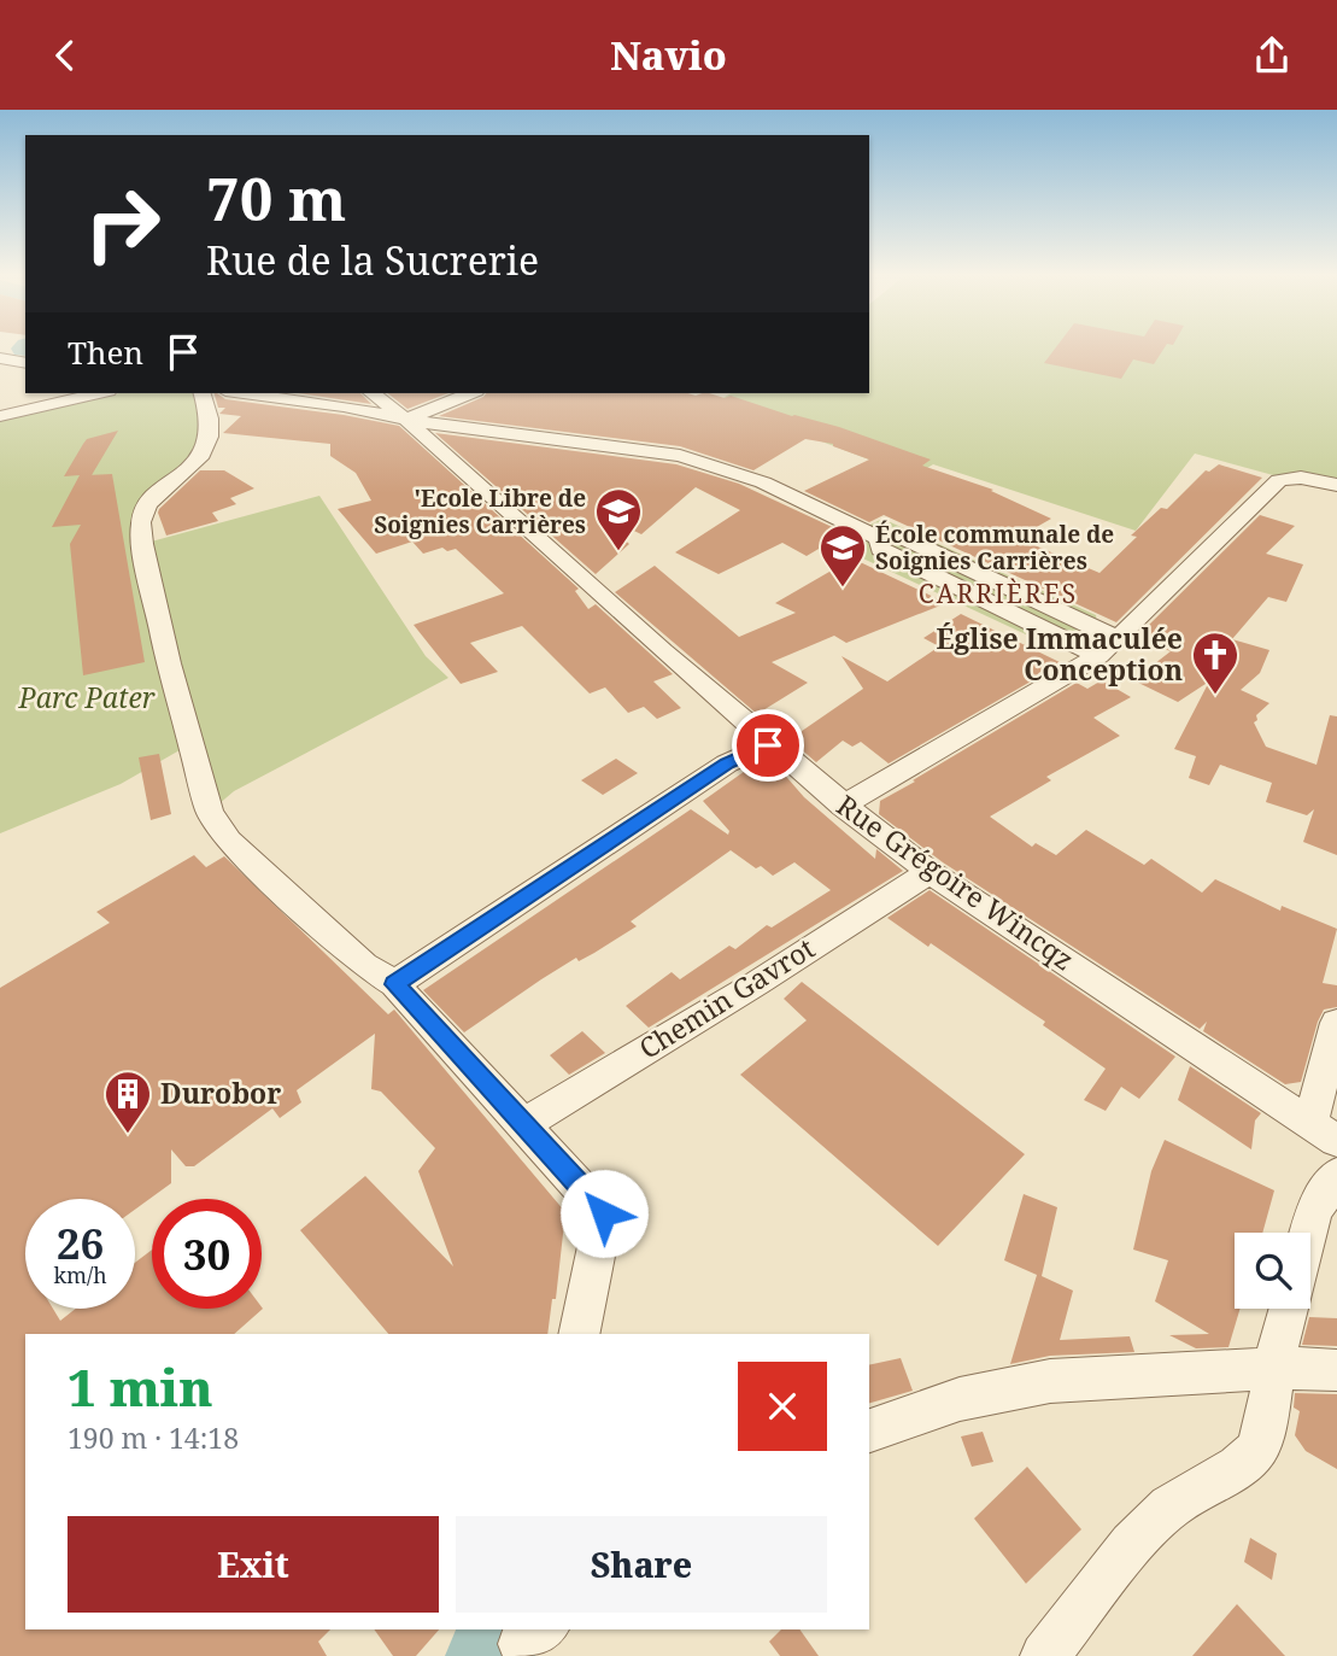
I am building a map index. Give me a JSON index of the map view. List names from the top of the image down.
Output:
{
  "streets": {
    "street": ["Rue Grégoire Wincqz", "Chemin Gavrot"]
  },
  "crossings": [
    ["Rue Grégoire Wincqz", "Chemin Gavrot"]
  ],
  "districts": ["CARRIÈRES"],
  "parks": ["Parc Pater"],
  "places": {
    "school or university": ["'Ecole Libre de Soignies Carrières", "École communale de Soignies Carrières"],
    "church": ["Église Immaculée Conception"],
    "building": ["Durobor"]
  },
  "page": {
    "header": "Navio",
    "turn": ["70 m", "Rue de la Sucrerie"],
    "then": "Then",
    "speed": "26 km/h",
    "limit": "30",
    "heading": ["1 min", "190 m · 14:18"],
    "buttons": ["Exit", "Share"]
  }
}
